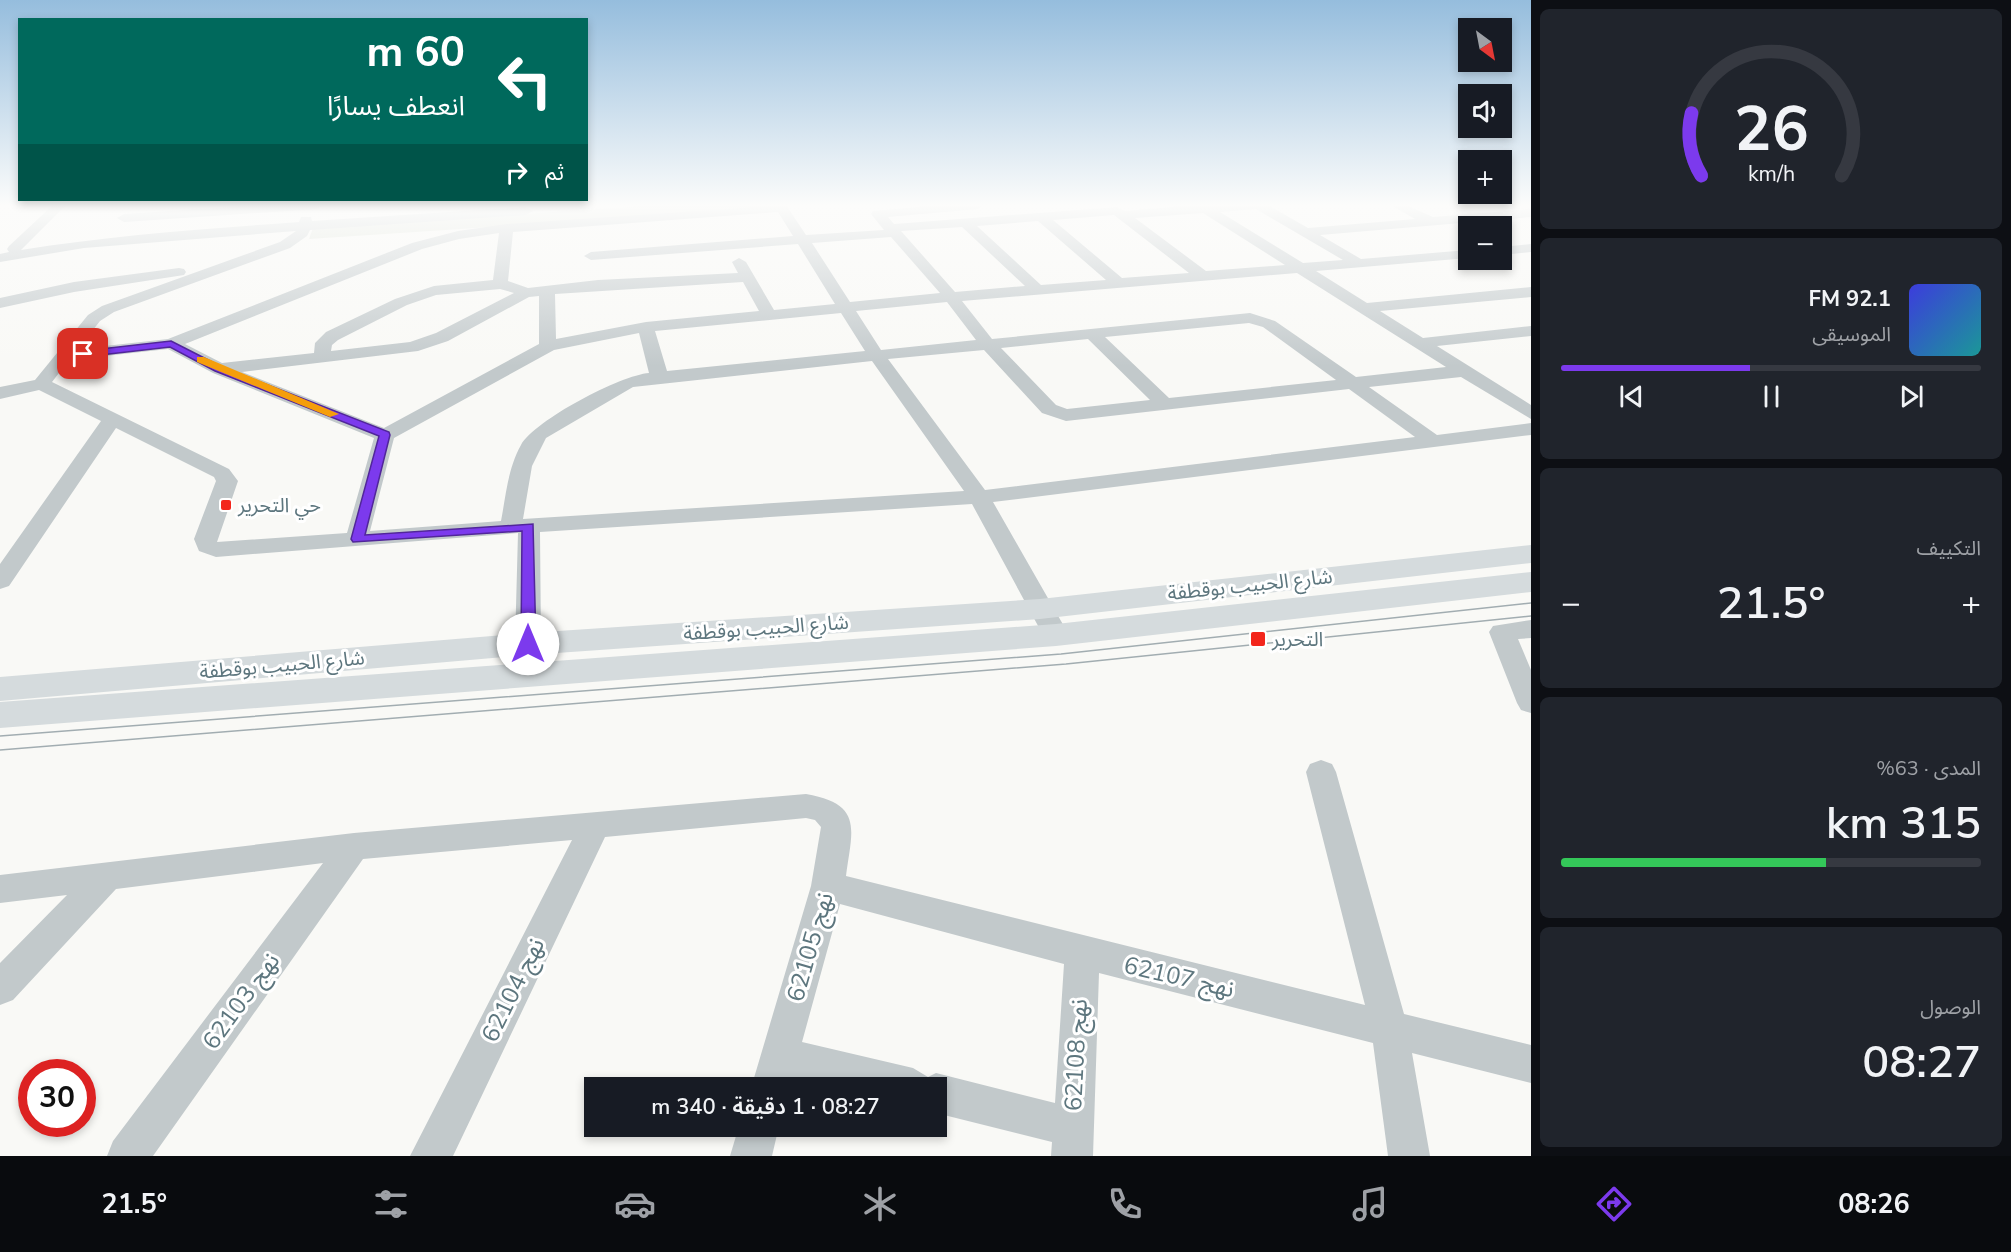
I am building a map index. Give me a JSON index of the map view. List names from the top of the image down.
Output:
{
  "streets": {
    "main road": ["شارع الحبيب بوقطفة"],
    "street": [
      "نهج 62105",
      "نهج 62107",
      "نهج 62104",
      "نهج 62103",
      "نهج 62108"
    ]
  },
  "crossings": [
    ["نهج 62105", "نهج 62107"],
    ["نهج 62105", "نهج 62104"],
    ["نهج 62107", "نهج 62108"]
  ],
  "places": {
    "transit": ["حي التحرير", "التحرير"]
  },
  "north": "bottom right",
  "page": {
    "map_buttons": ["+", "−"],
    "turn": ["60 m", "انعطف يسارًا"],
    "then": "ثم",
    "song": ["92.1 FM", "الموسيقى"],
    "tile": [
      "التكييف",
      ["المدى · 63%", "315 km"],
      ["الوصول", "08:27"]
    ],
    "heat": ["−", "21.5°", "+"],
    "limit": "30",
    "trip": "08:27 · 1 دقيقة · 340 m",
    "tabs": ["08:26", "21.5°"],
    "gauge": ["26", "km/h"]
  }
}
